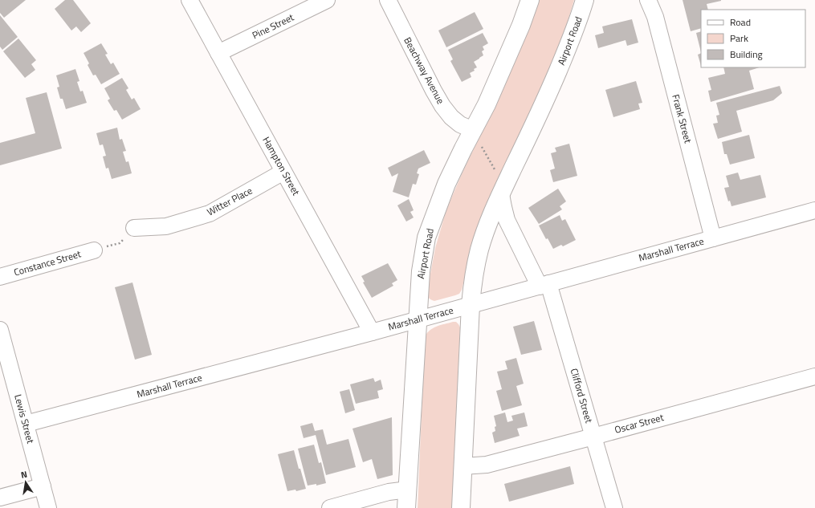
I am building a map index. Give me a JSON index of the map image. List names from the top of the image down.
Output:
{
  "streets": {
    "main road": ["Airport Road"],
    "street": [
      "Pine Street",
      "Beachway Avenue",
      "Frank Street",
      "Hampton Street",
      "Witter Place",
      "Marshall Terrace",
      "Constance Street",
      "Clifford Street",
      "Lewis Street",
      "Oscar Street"
    ]
  },
  "crossings": [
    ["Pine Street", "Hampton Street"],
    ["Airport Road", "Beachway Avenue"],
    ["Airport Road", "Marshall Terrace"],
    ["Airport Road", "Oscar Street"],
    ["Frank Street", "Marshall Terrace"],
    ["Hampton Street", "Witter Place"],
    ["Hampton Street", "Marshall Terrace"],
    ["Marshall Terrace", "Clifford Street"],
    ["Marshall Terrace", "Lewis Street"],
    ["Clifford Street", "Oscar Street"]
  ],
  "legend": ["Road", "Park", "Building"],
  "north": "top"
}
